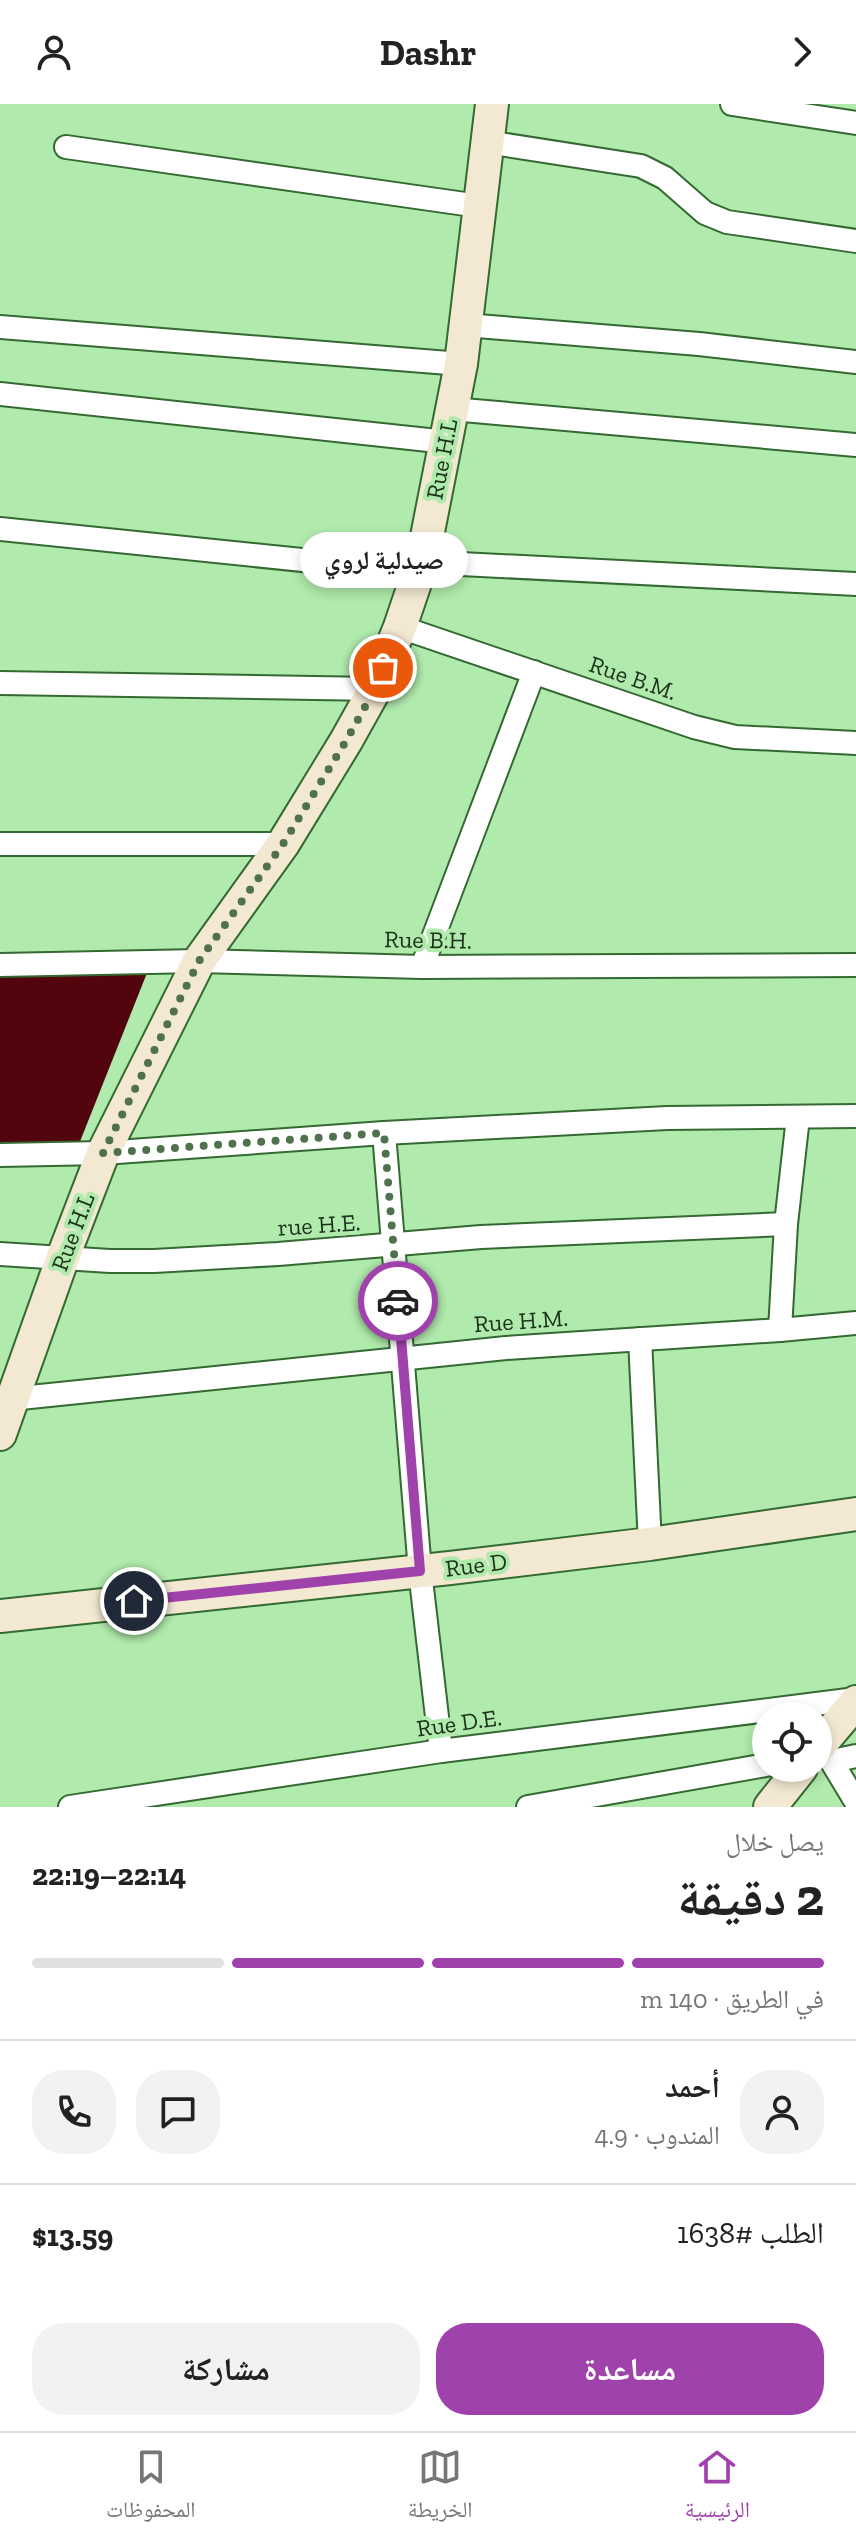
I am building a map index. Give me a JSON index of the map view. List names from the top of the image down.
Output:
{
  "streets": {
    "street": [
      "Rue H.L",
      "Rue B.M.",
      "Rue B.H.",
      "rue H.E.",
      "Rue H.M.",
      "Rue D",
      "Rue D.E."
    ]
  },
  "crossings": [
    ["Rue H.L", "Rue B.M."],
    ["Rue H.L", "Rue B.H."],
    ["Rue H.L", "rue H.E."],
    ["Rue H.L", "Rue H.M."]
  ],
  "places": ["صيدلية لروي"],
  "page": {
    "header": "Dashr",
    "bubble": "صيدلية لروي",
    "heading": ["2 دقيقة", "يصل خلال", "22:14–22:19"],
    "panel": [
      "أحمد",
      "المندوب · 4.9",
      "الطلب #1638",
      "$13.59"
    ],
    "bar": "في الطريق · 140 m",
    "buttons": ["مساعدة", "مشاركة"],
    "tabs": ["الرئيسية", "الخريطة", "المحفوظات"]
  }
}
